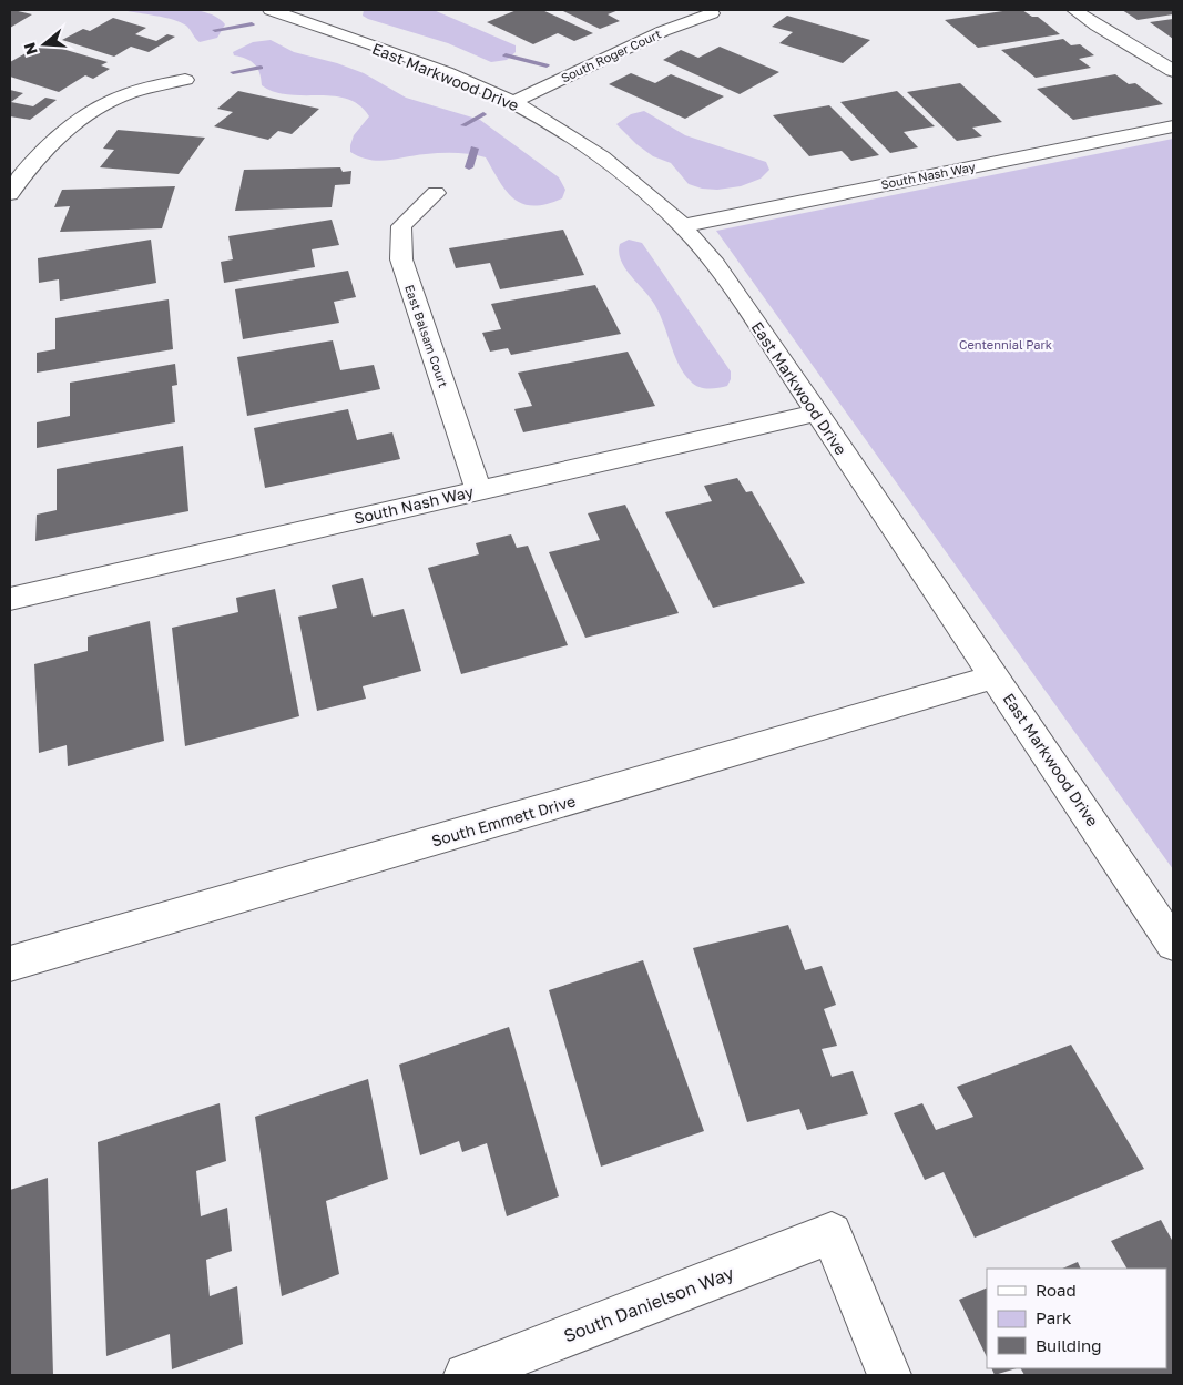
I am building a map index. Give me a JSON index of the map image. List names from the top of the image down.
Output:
{
  "streets": {
    "street": [
      "South Roger Court",
      "East Markwood Drive",
      "South Nash Way",
      "East Balsam Court",
      "South Emmett Drive",
      "South Danielson Way"
    ]
  },
  "crossings": [
    ["South Roger Court", "East Markwood Drive"],
    ["East Markwood Drive", "South Nash Way"],
    ["East Markwood Drive", "South Emmett Drive"],
    ["South Nash Way", "East Balsam Court"]
  ],
  "parks": ["Centennial Park"],
  "legend": ["Road", "Park", "Building"],
  "north": "left"
}
